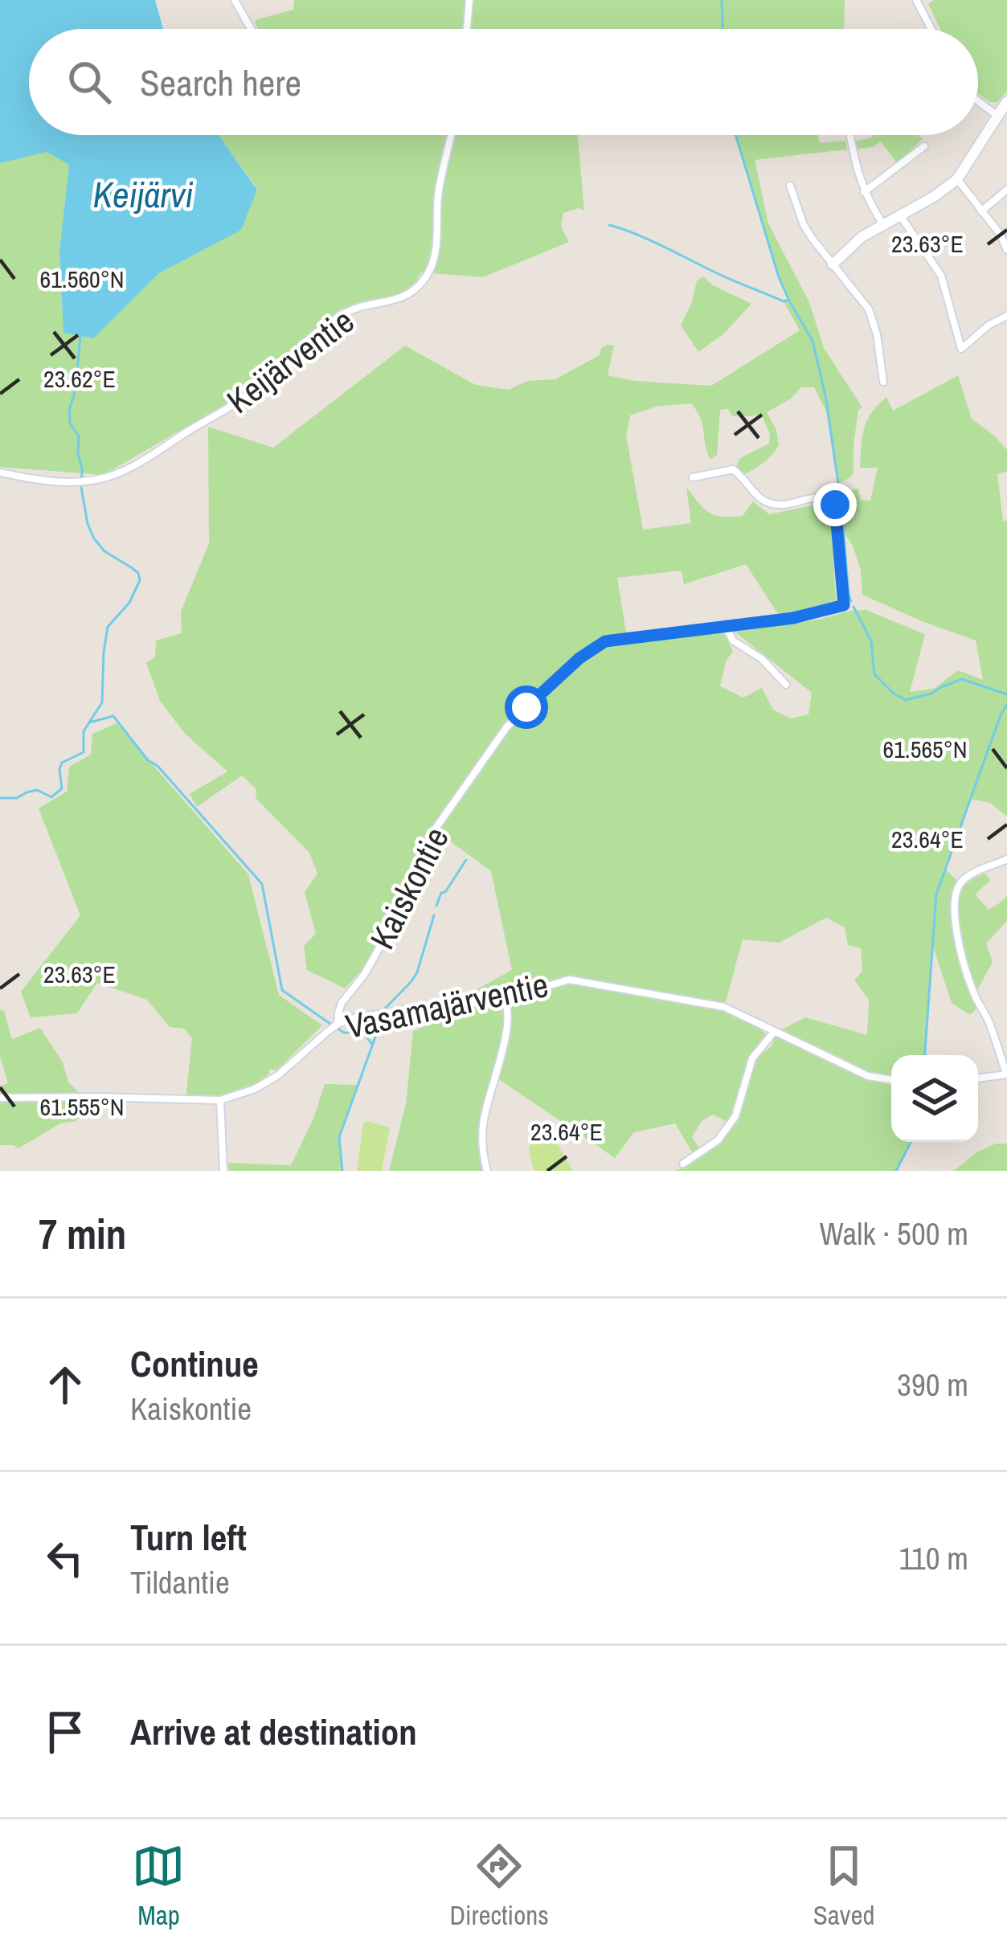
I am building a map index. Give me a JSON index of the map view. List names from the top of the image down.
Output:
{
  "streets": {
    "street": ["Keijärventie", "Kaiskontie", "Vasamajärventie"]
  },
  "crossings": [
    ["Kaiskontie", "Vasamajärventie"]
  ],
  "water": ["Keijärvi"],
  "page": {
    "search": "Search here",
    "heading": ["7 min", "Walk · 500 m"],
    "list": [
      ["Continue", "Kaiskontie", "390 m"],
      ["Turn left", "Tildantie", "110 m"],
      "Arrive at destination"
    ],
    "nav": ["Map", "Directions", "Saved"]
  },
  "coordinates": [
    "23.63°E",
    "61.560°N",
    "23.62°E",
    "61.565°N",
    "23.64°E",
    "61.555°N"
  ]
}
